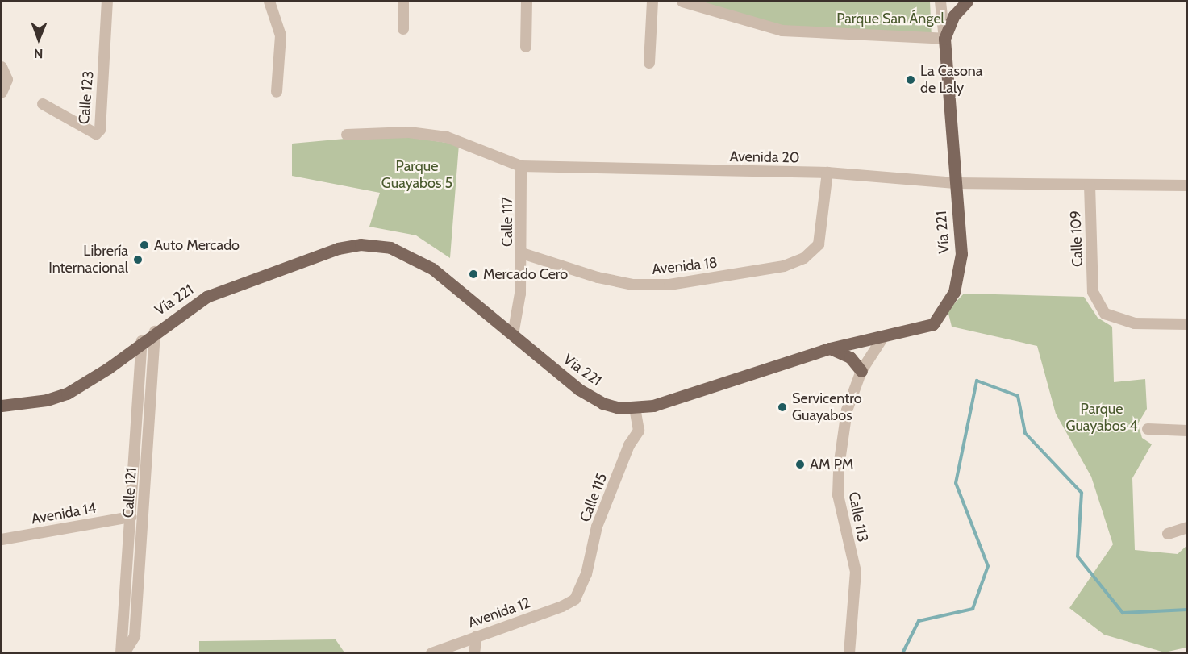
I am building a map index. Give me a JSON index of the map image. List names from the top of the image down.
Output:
{
  "streets": {
    "main road": ["Vía 221"],
    "street": [
      "Calle 123",
      "Avenida 20",
      "Calle 117",
      "Calle 109",
      "Avenida 18",
      "Calle 121",
      "Calle 115",
      "Avenida 14",
      "Calle 113",
      "Avenida 12"
    ]
  },
  "crossings": [
    ["Avenida 20", "Calle 117"],
    ["Avenida 20", "Vía 221"],
    ["Avenida 20", "Calle 109"],
    ["Avenida 20", "Avenida 18"],
    ["Calle 117", "Vía 221"],
    ["Calle 117", "Avenida 18"],
    ["Vía 221", "Calle 121"],
    ["Vía 221", "Calle 115"],
    ["Vía 221", "Calle 113"],
    ["Calle 121", "Avenida 14"],
    ["Calle 115", "Avenida 12"]
  ],
  "parks": ["Parque San Ángel", "Parque Guayabos 5", "Parque Guayabos 4"],
  "places": [
    "La Casona de Laly",
    "Auto Mercado",
    "Librería Internacional",
    "Mercado Cero",
    "Servicentro Guayabos",
    "AM PM"
  ],
  "north": "bottom"
}
